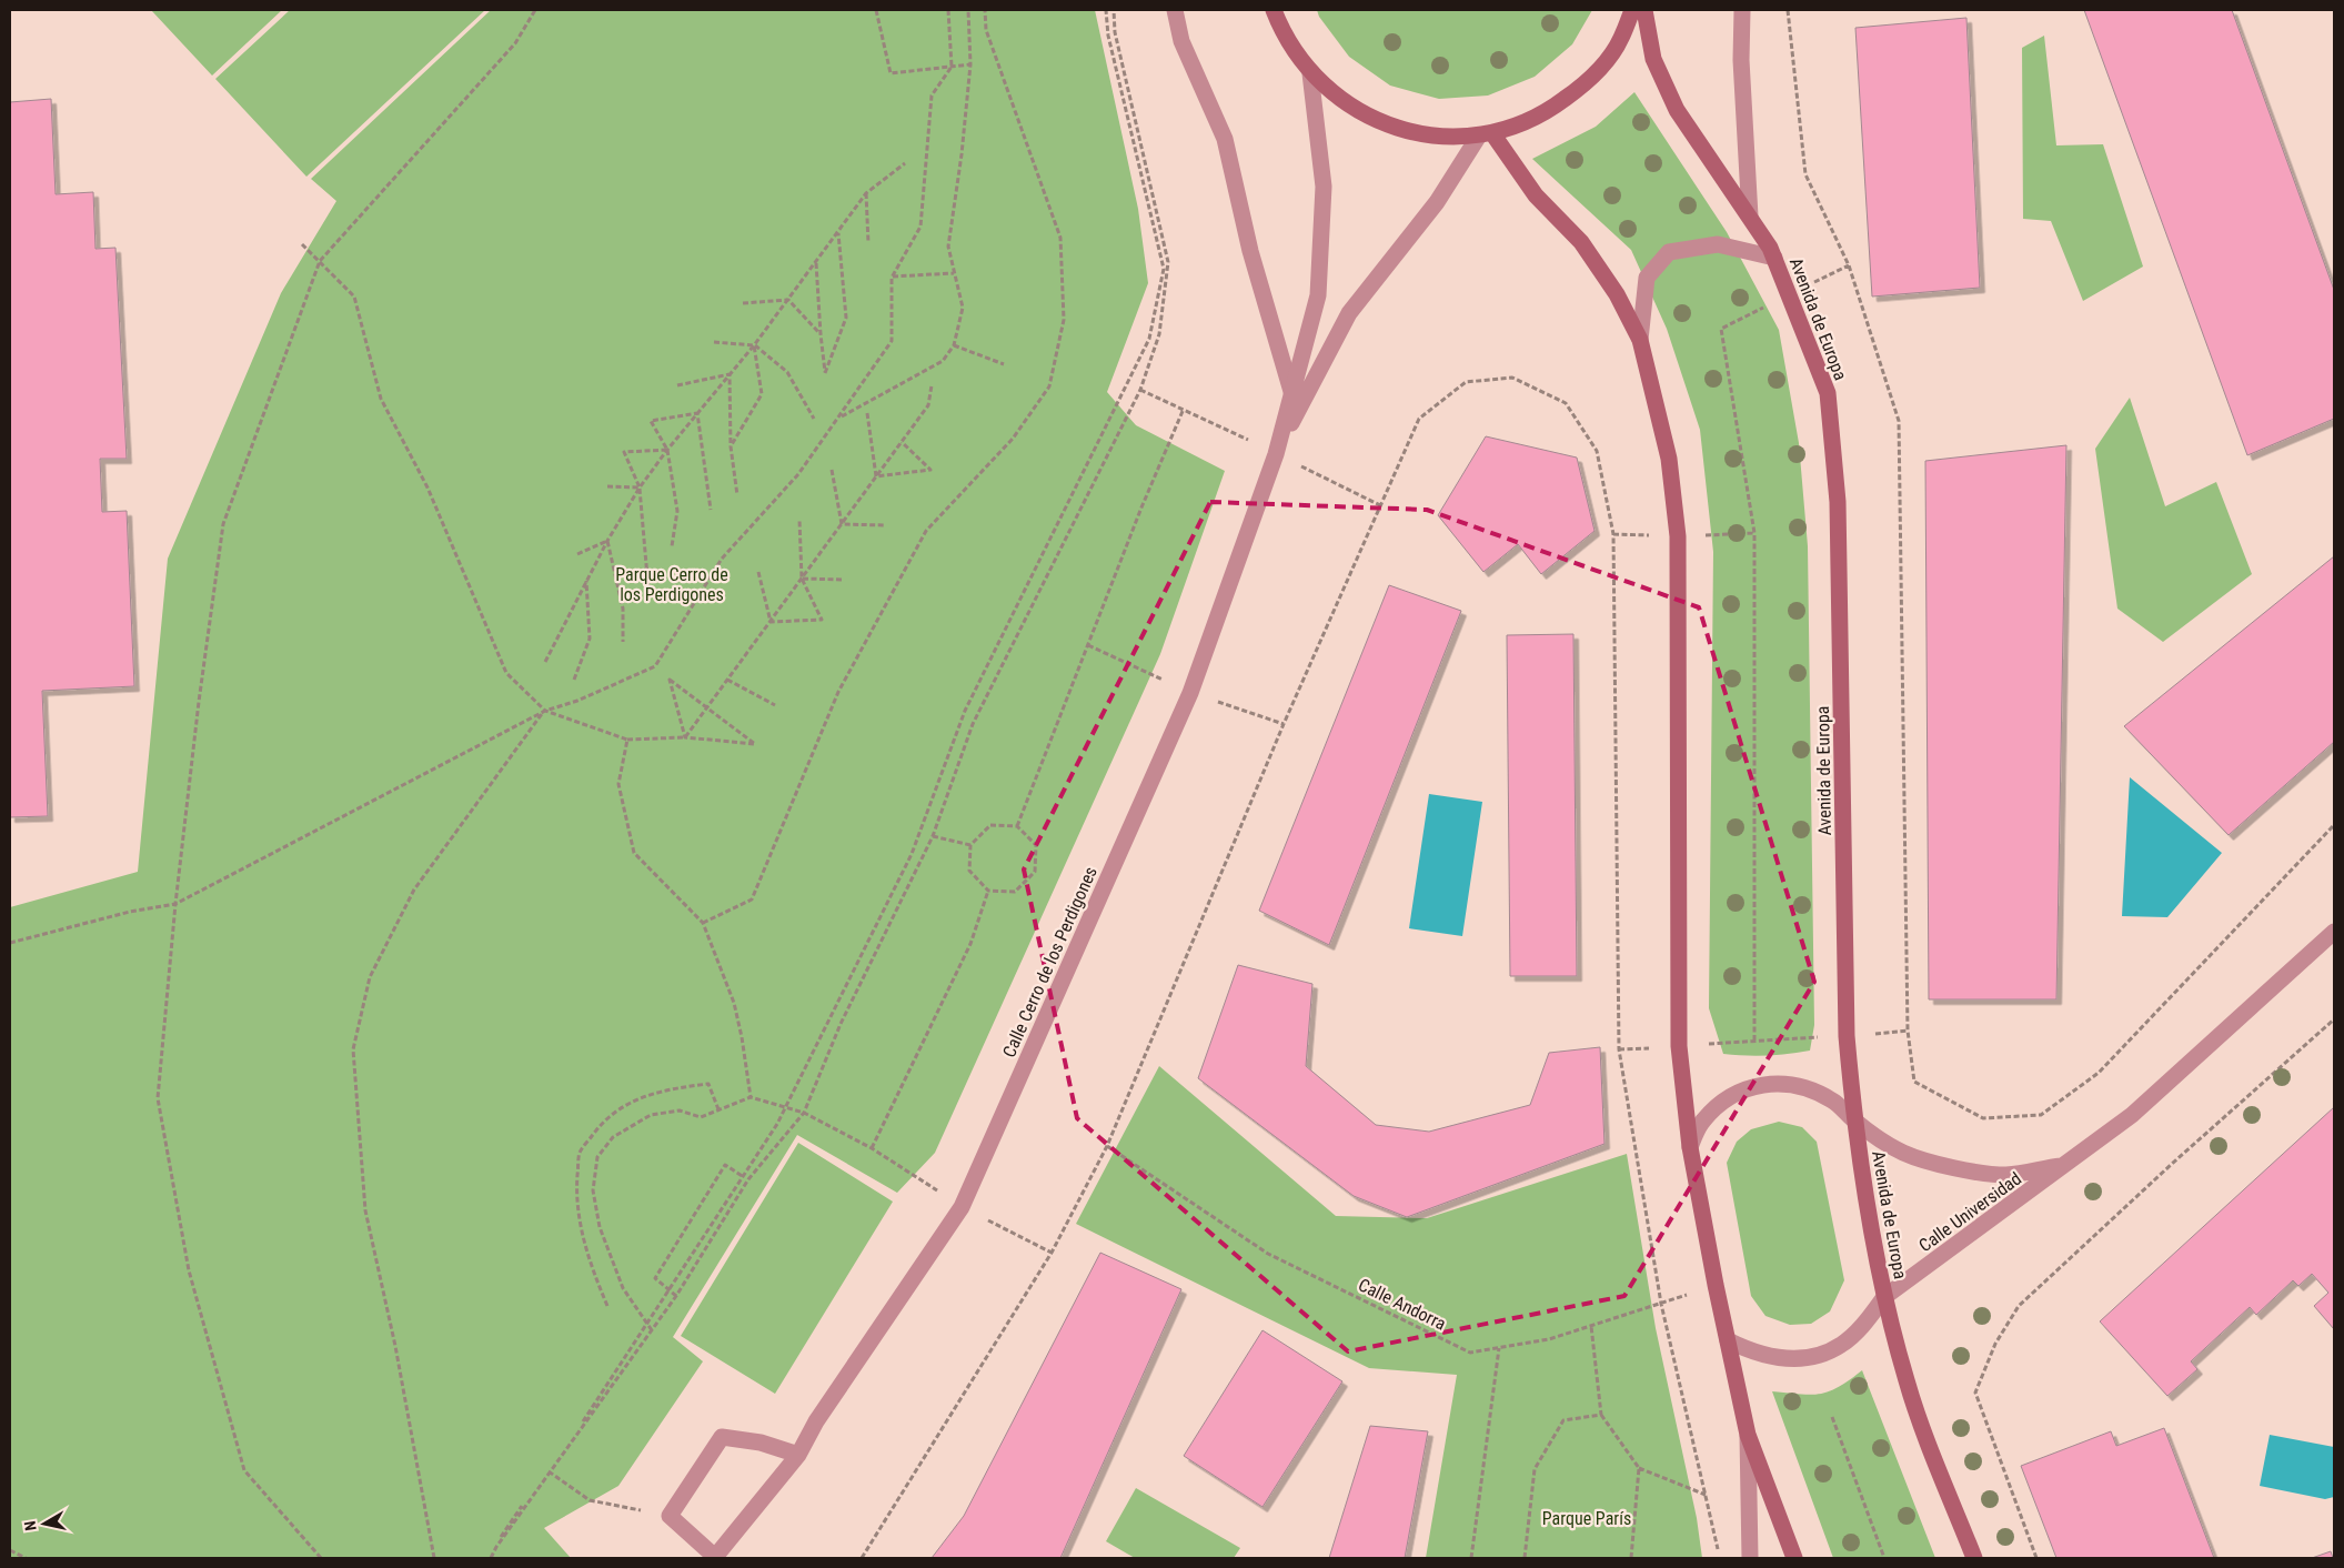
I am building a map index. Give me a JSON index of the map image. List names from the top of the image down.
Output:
{
  "streets": {
    "street": ["Avenida de Europa", "Calle Cerro de los Perdigones", "Calle Universidad"],
    "path": ["Calle Andorra"]
  },
  "crossings": [
    ["Avenida de Europa", "Calle Universidad"]
  ],
  "parks": ["Parque Cerro de los Perdigones", "Parque París"],
  "north": "left"
}
